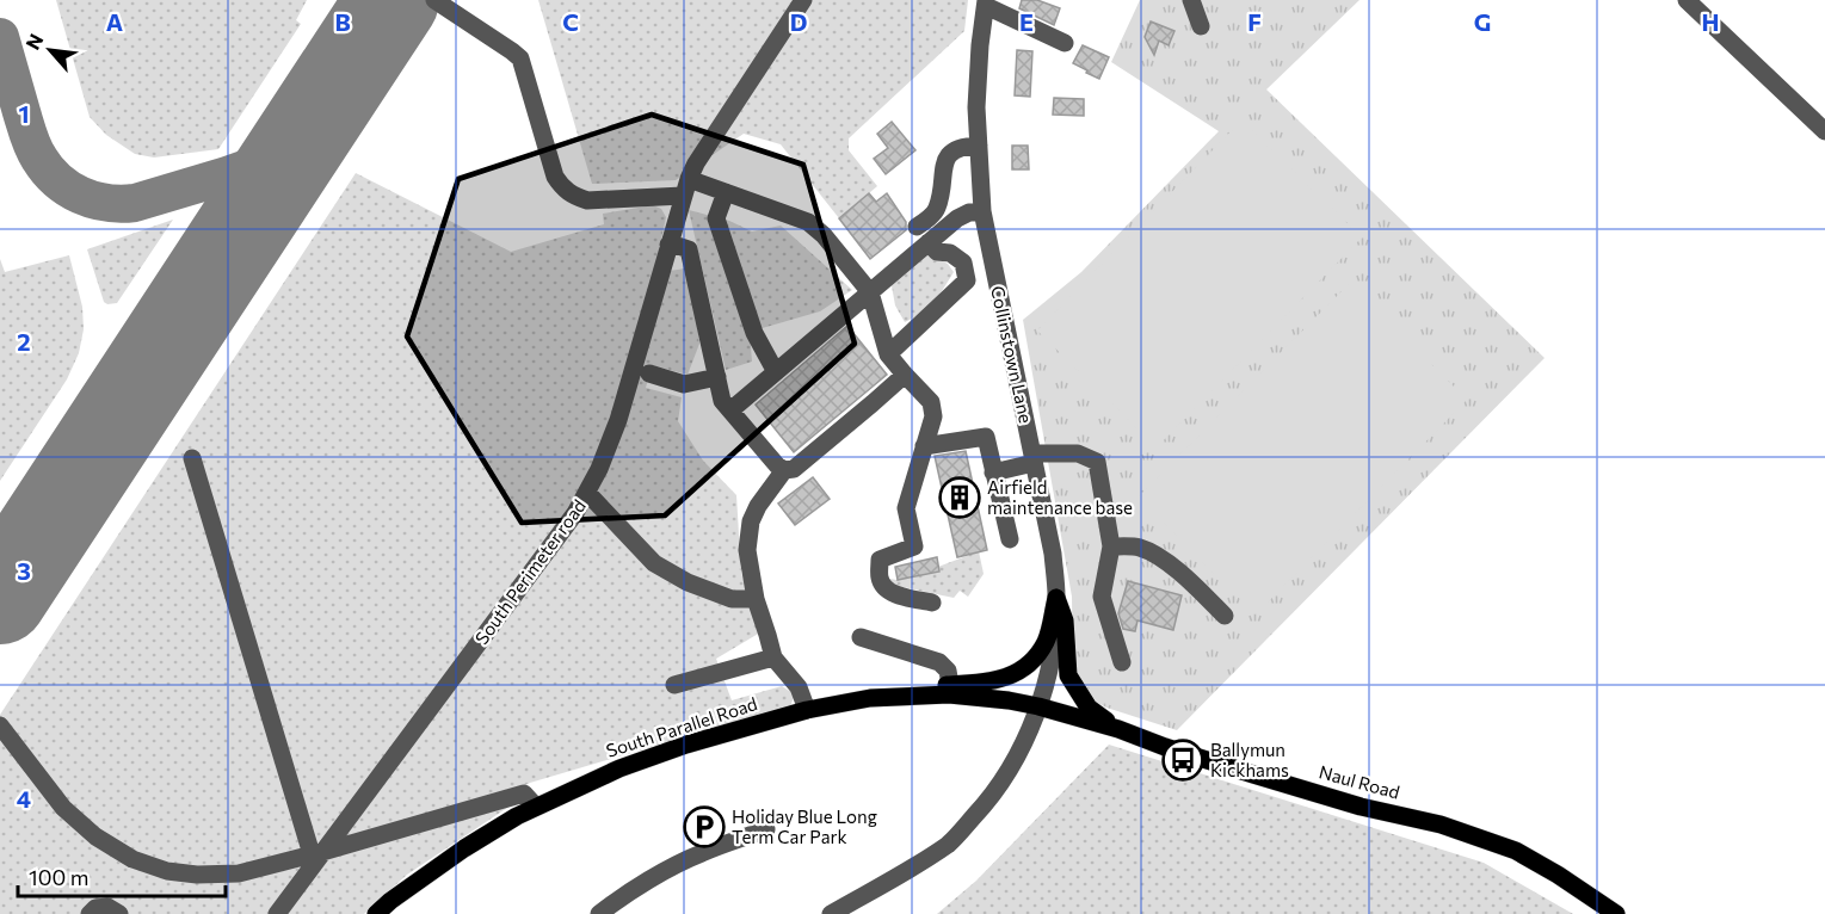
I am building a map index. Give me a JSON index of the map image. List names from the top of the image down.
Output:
{
  "streets": {
    "main road": ["South Parallel Road", "Naul Road"],
    "street": ["Collinstown Lane", "South Perimeter road"]
  },
  "crossings": [
    ["Collinstown Lane", "South Parallel Road"],
    ["Collinstown Lane", "Naul Road"],
    ["South Parallel Road", "Naul Road"]
  ],
  "places": {
    "building": ["Airfield maintenance base"],
    "bus stop": ["Ballymun Kickhams"],
    "parking": ["Holiday Blue Long Term Car Park"]
  },
  "scale_bar": "100 m",
  "north": "top left",
  "grid": {
    "columns": [
      "A",
      "B",
      "C",
      "D",
      "E",
      "F",
      "G",
      "H"
    ],
    "rows": [
      "1",
      "2",
      "3",
      "4"
    ]
  }
}
